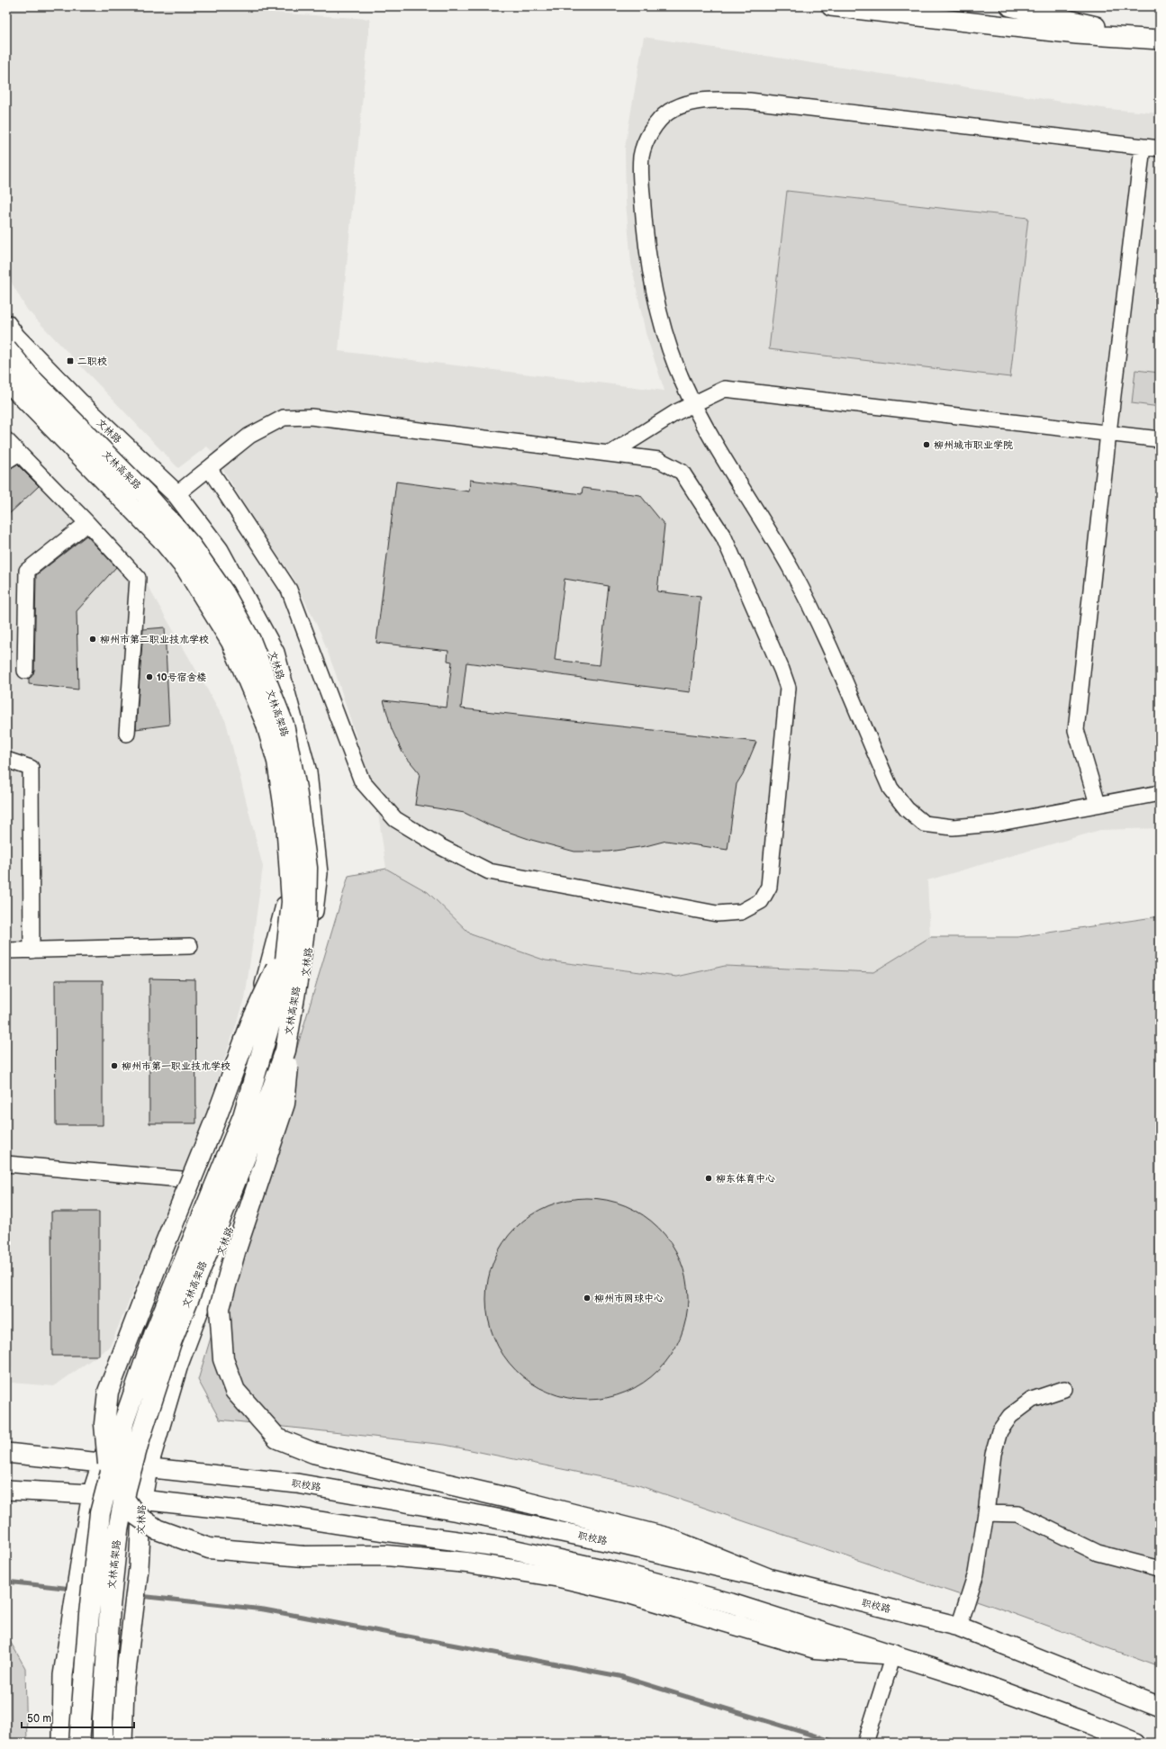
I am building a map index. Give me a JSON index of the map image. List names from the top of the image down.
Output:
{
  "streets": {
    "highway": ["文林高架路"],
    "main road": ["文林路", "职校路"]
  },
  "crossings": [
    ["文林路", "职校路"]
  ],
  "places": {
    "transit": ["二职校"],
    "other": [
      "柳州城市职业学院",
      "柳州市第二职业技术学校",
      "10号宿舍楼",
      "柳州市第一职业技术学校",
      "柳东体育中心",
      "柳州市网球中心"
    ]
  },
  "scale_bar": "50 m"
}
